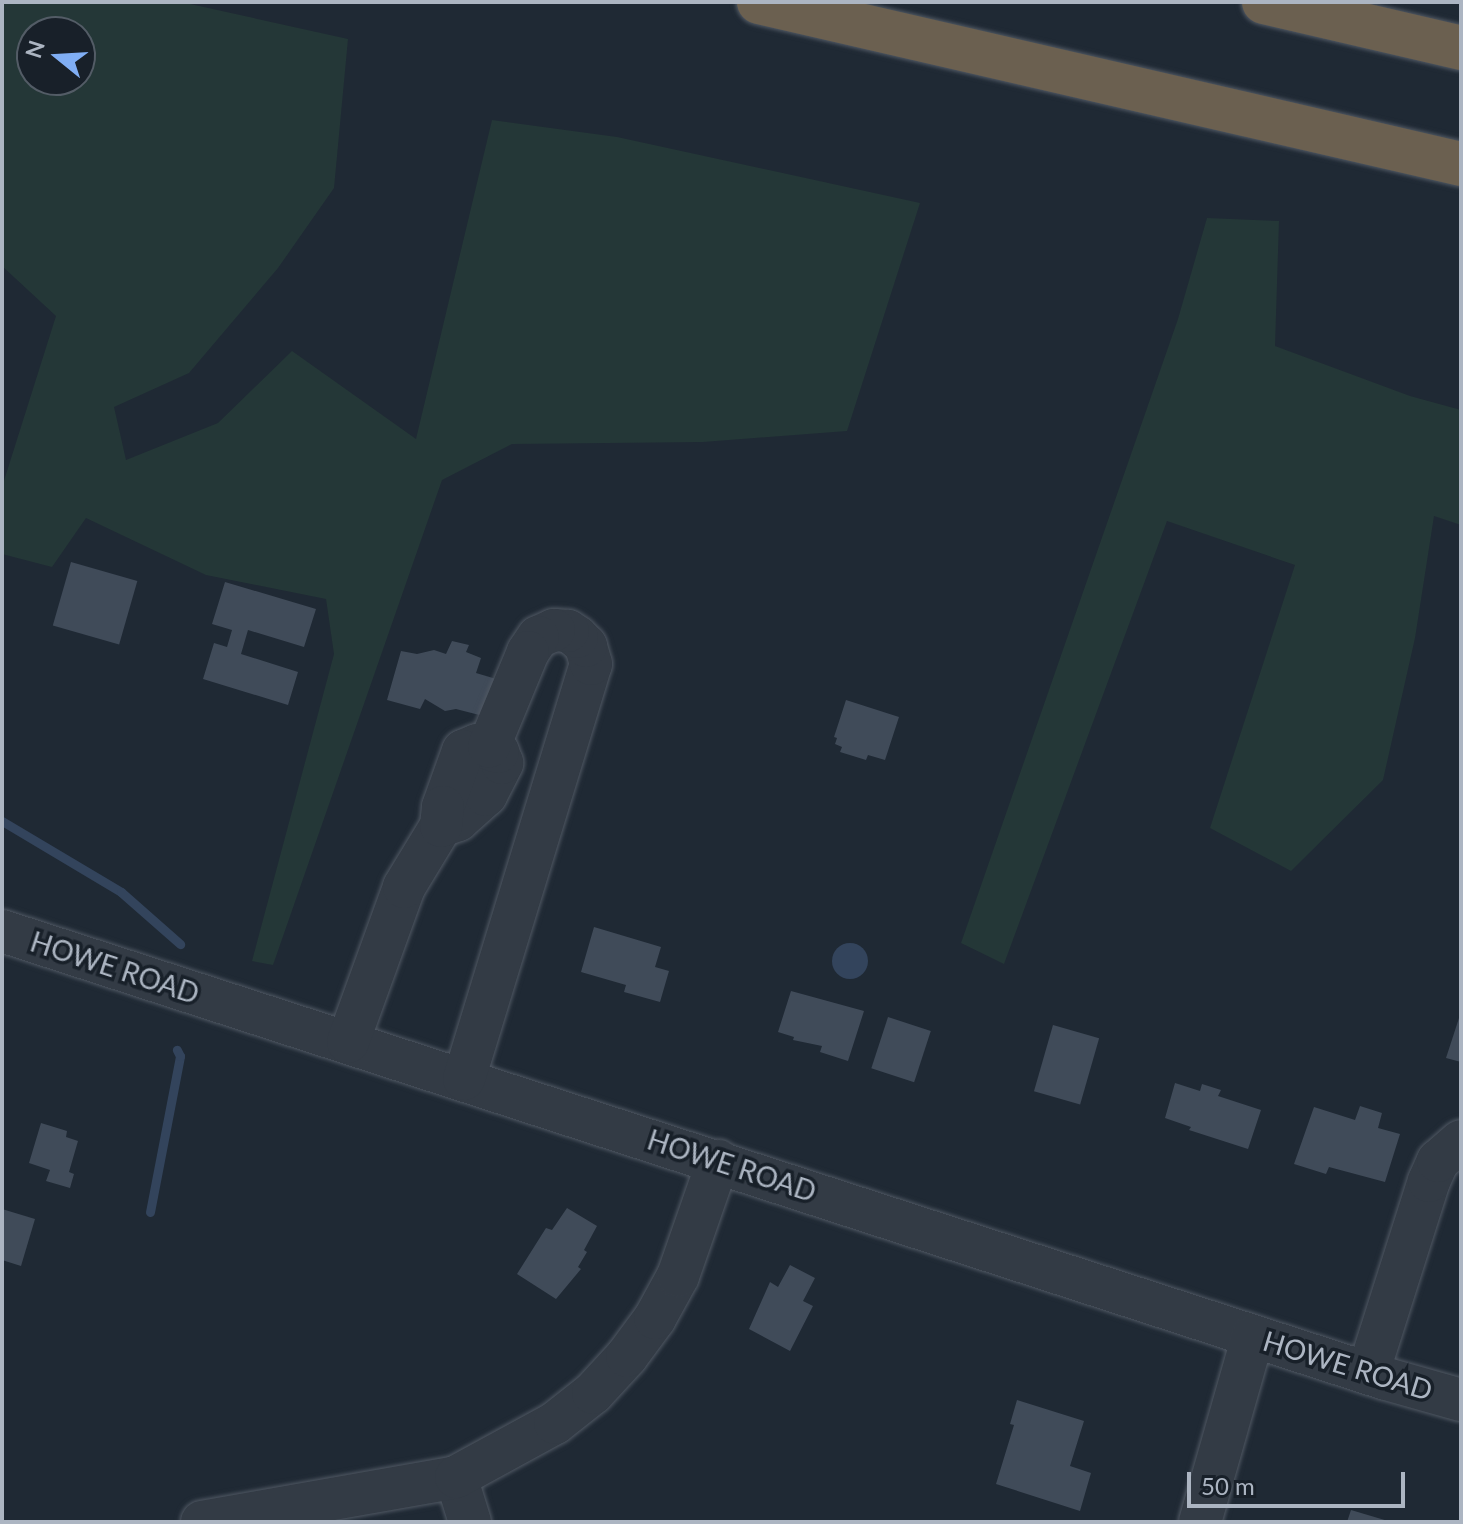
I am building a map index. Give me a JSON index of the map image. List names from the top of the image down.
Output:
{
  "streets": {
    "street": ["HOWE ROAD"]
  },
  "scale_bar": "50 m",
  "north": "left"
}
